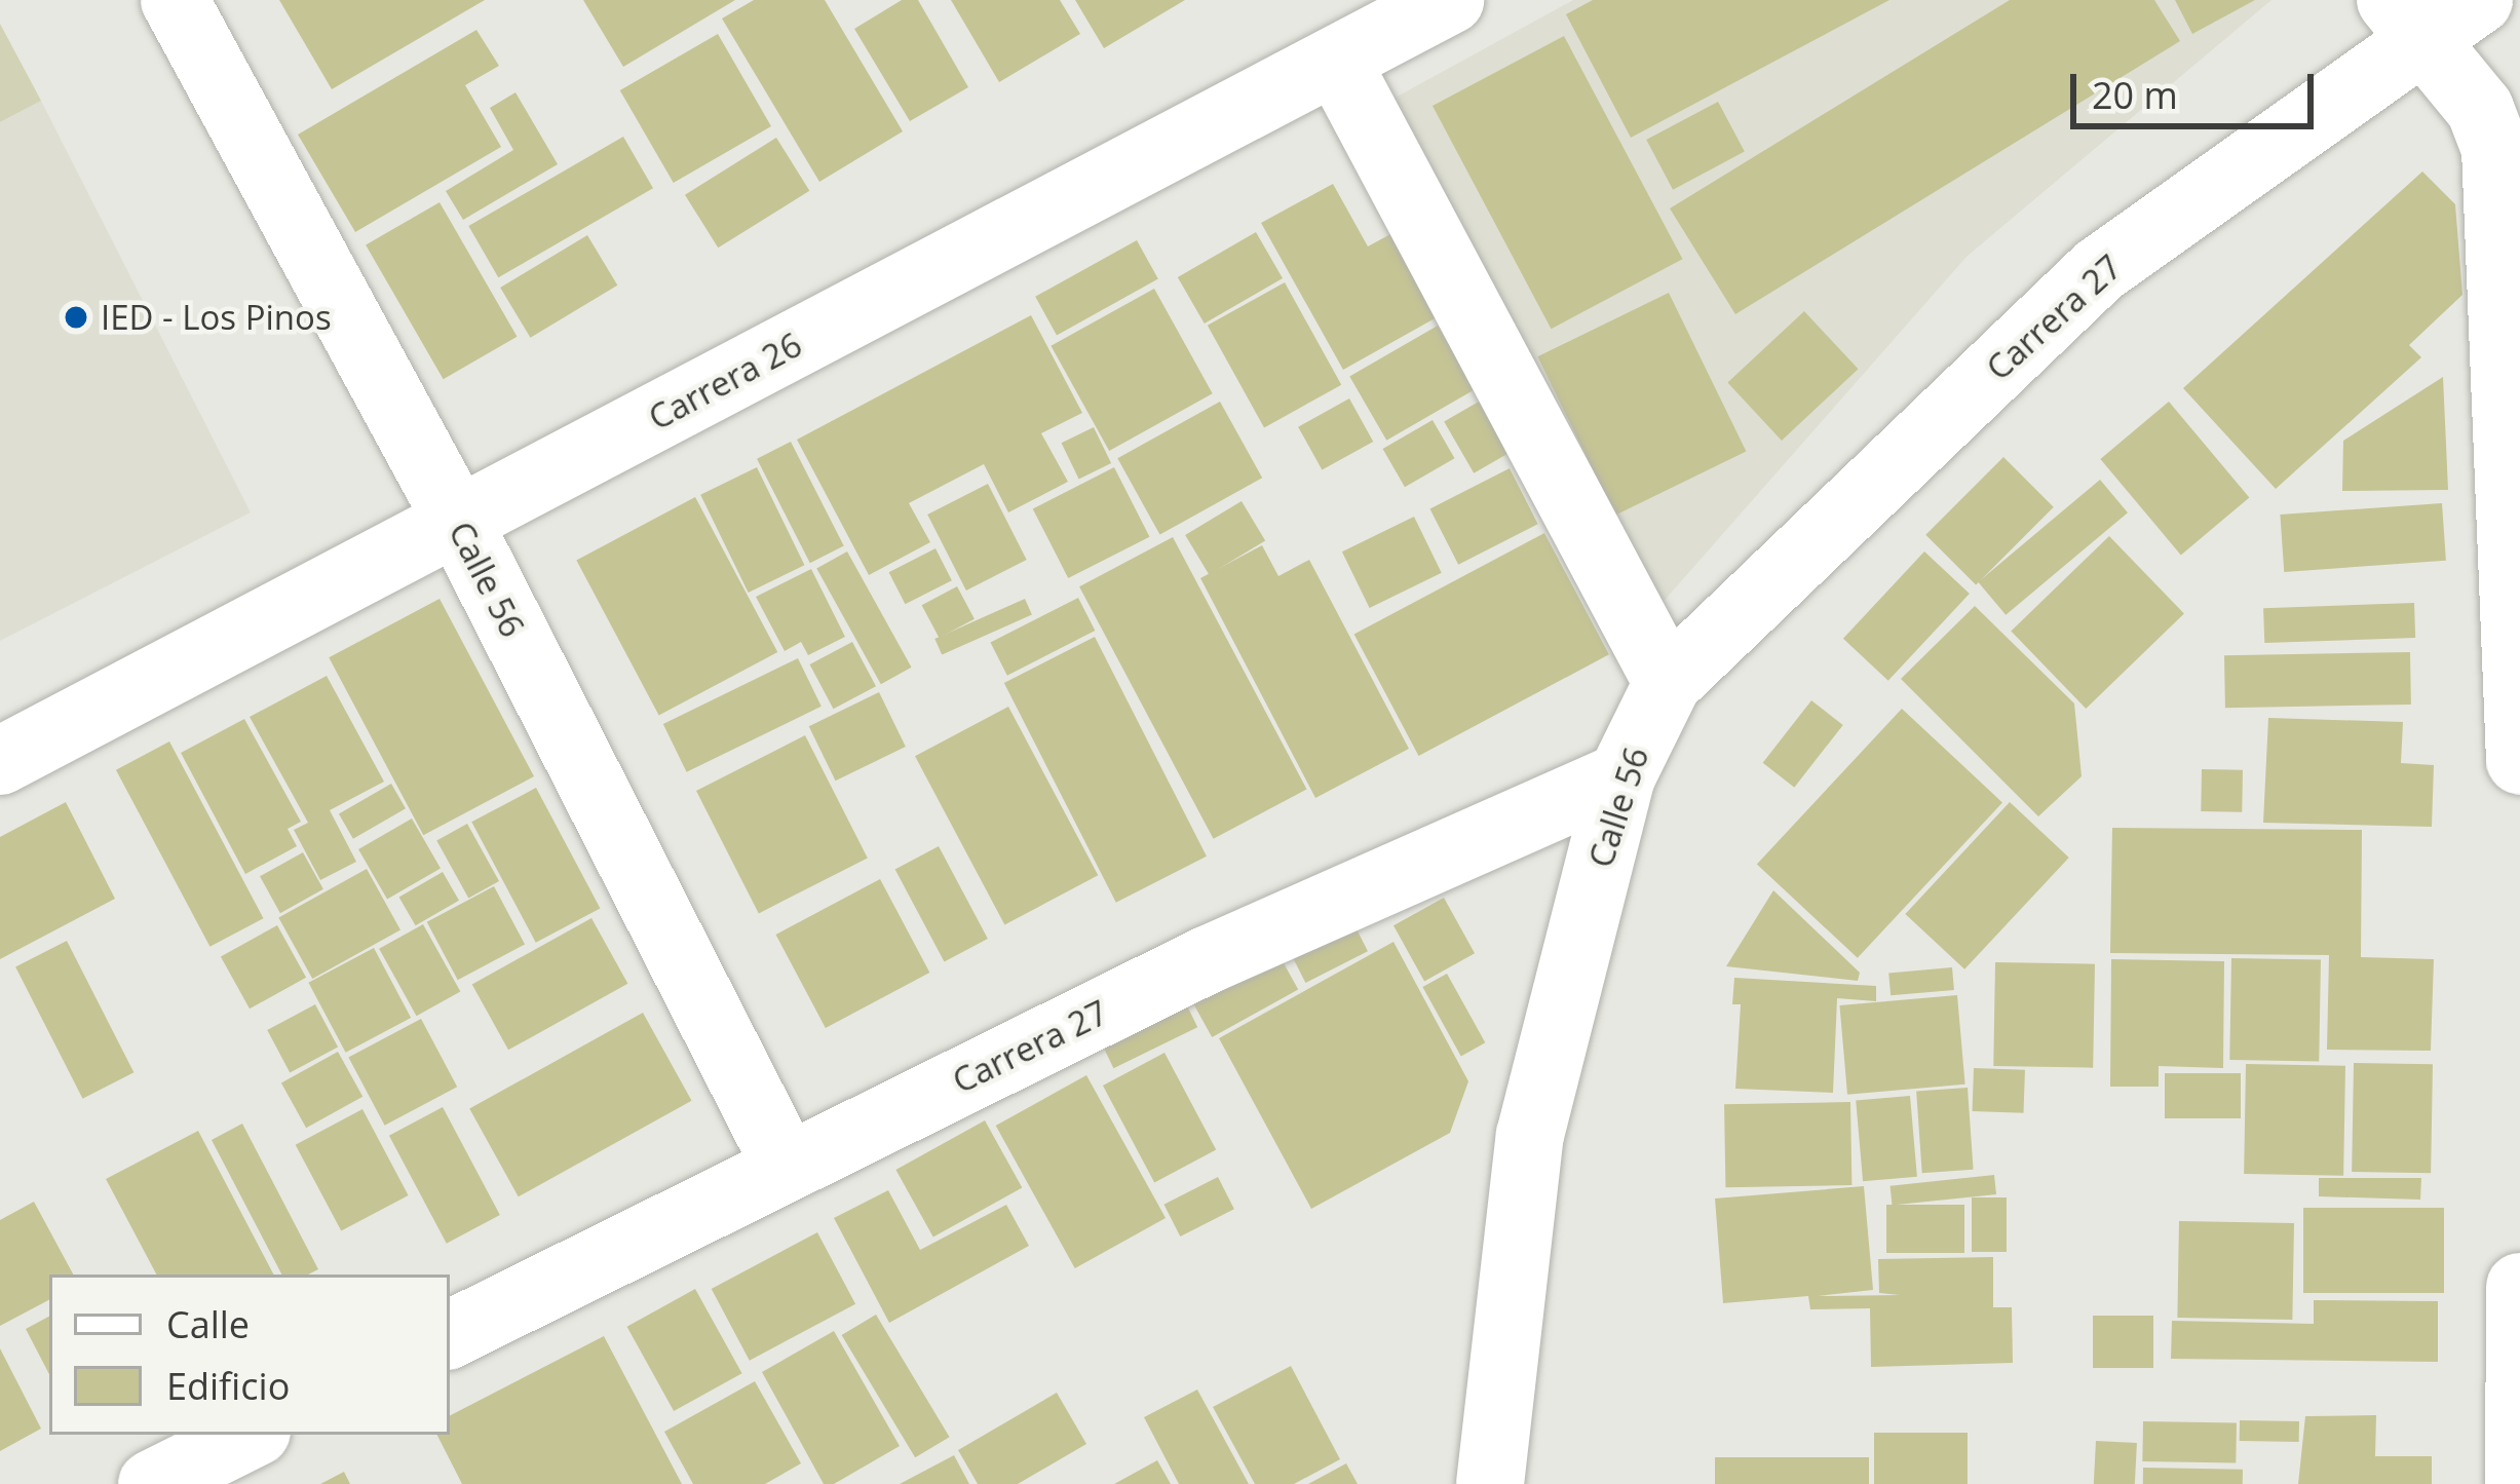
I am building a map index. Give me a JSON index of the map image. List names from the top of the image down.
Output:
{
  "streets": {
    "street": ["Carrera 27", "Carrera 26", "Calle 56"]
  },
  "crossings": [
    ["Carrera 27", "Calle 56"],
    ["Carrera 26", "Calle 56"]
  ],
  "places": ["IED - Los Pinos"],
  "legend": ["Calle", "Edificio"],
  "scale_bar": "20 m"
}
